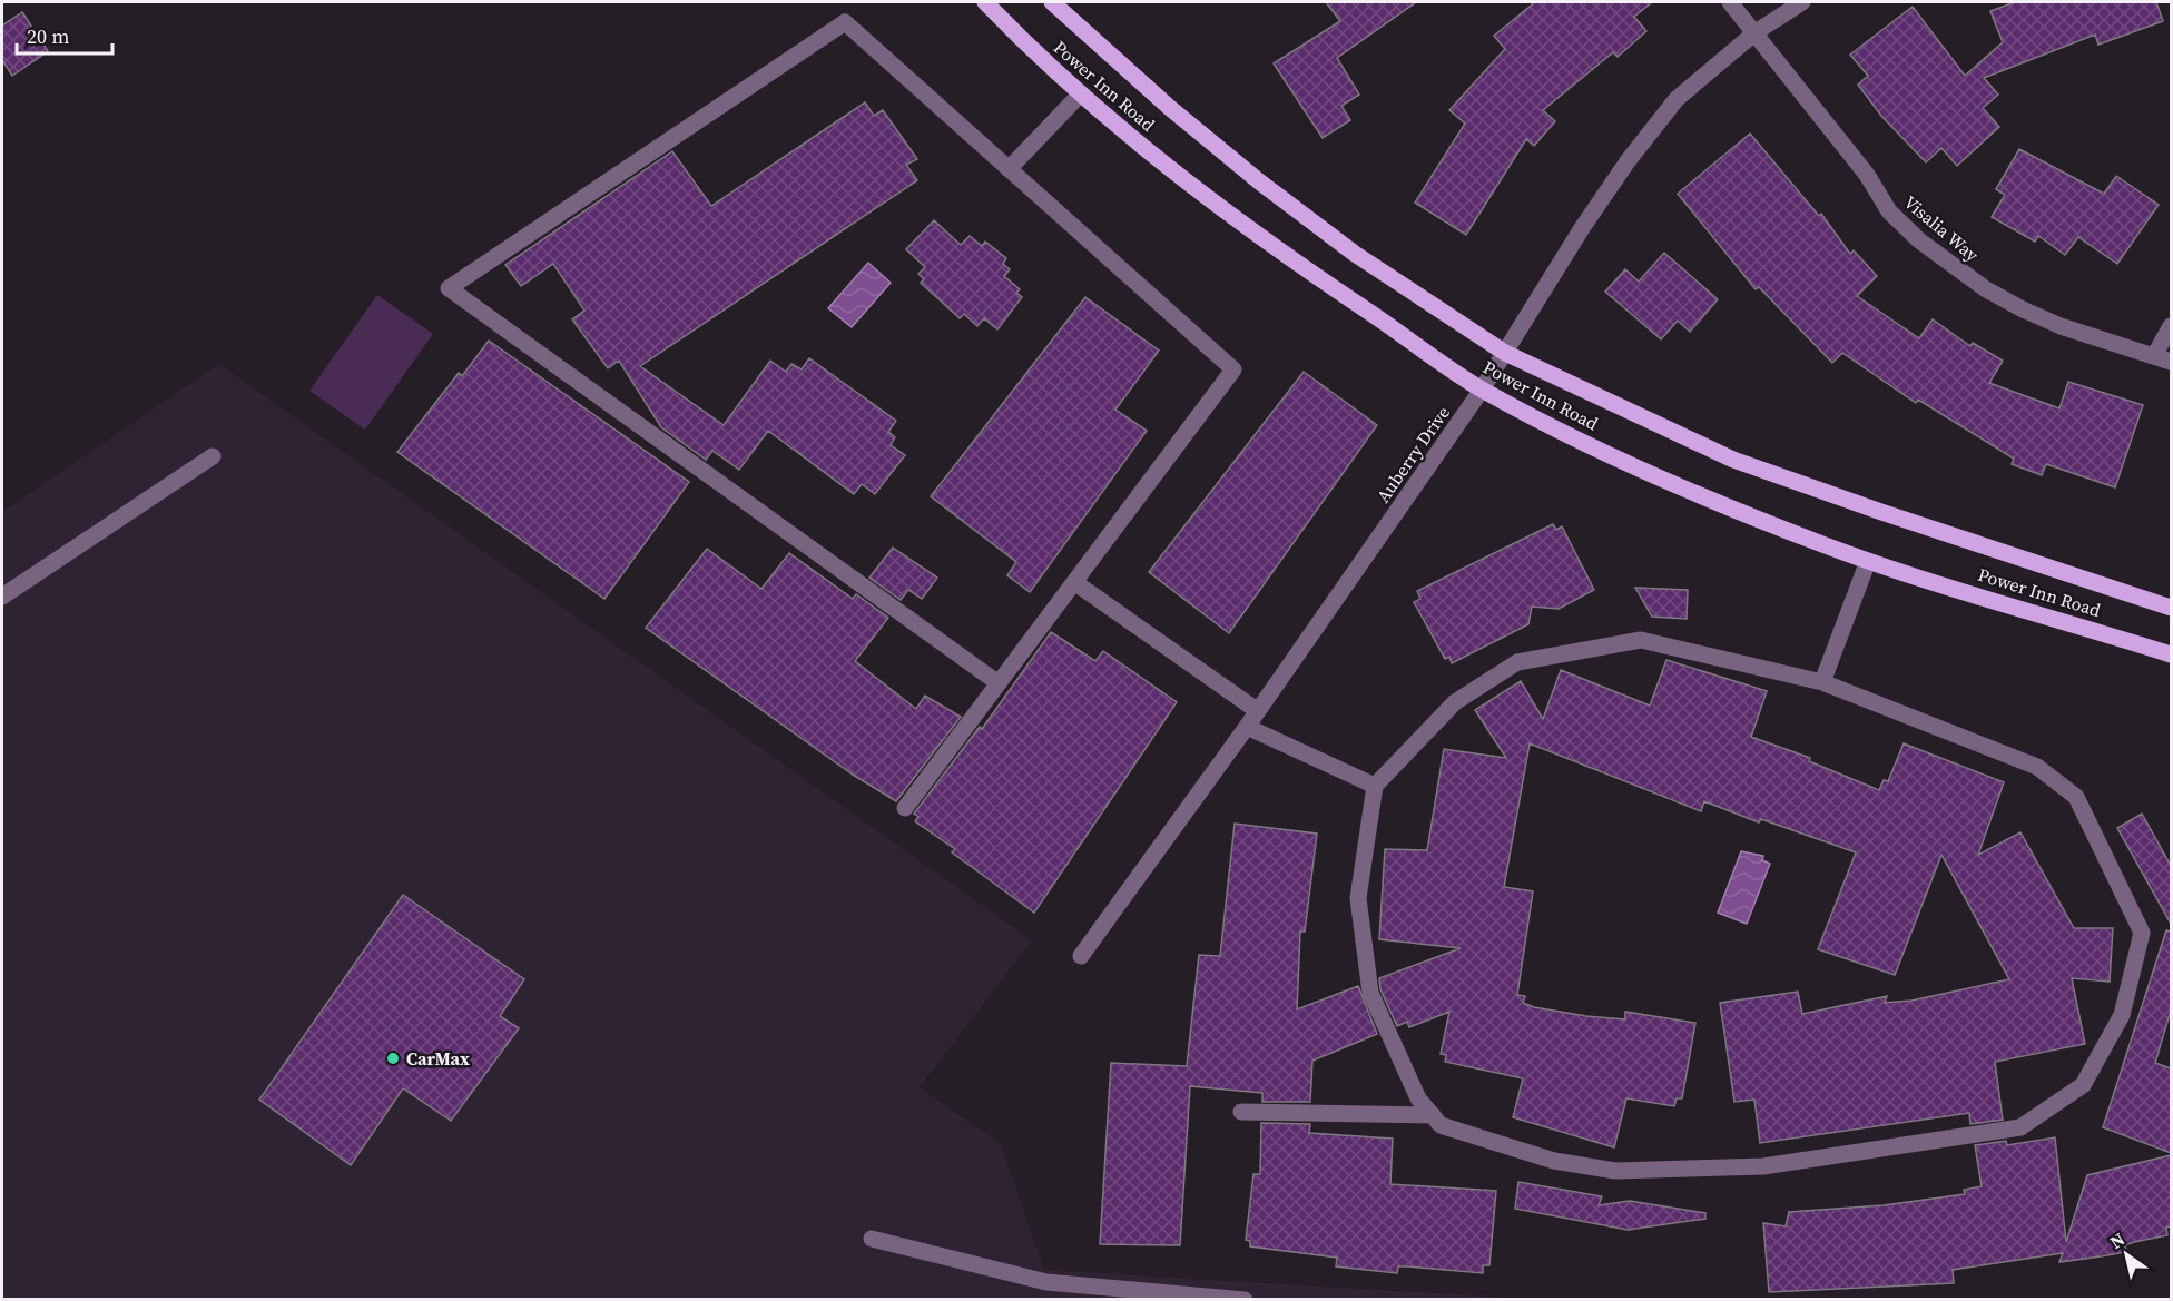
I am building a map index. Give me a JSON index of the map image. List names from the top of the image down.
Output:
{
  "streets": {
    "main road": ["Power Inn Road"],
    "street": ["Visalia Way", "Auberry Drive"]
  },
  "crossings": [
    ["Power Inn Road", "Auberry Drive"],
    ["Visalia Way", "Auberry Drive"]
  ],
  "places": ["CarMax"],
  "scale_bar": "20 m",
  "north": "top left"
}
